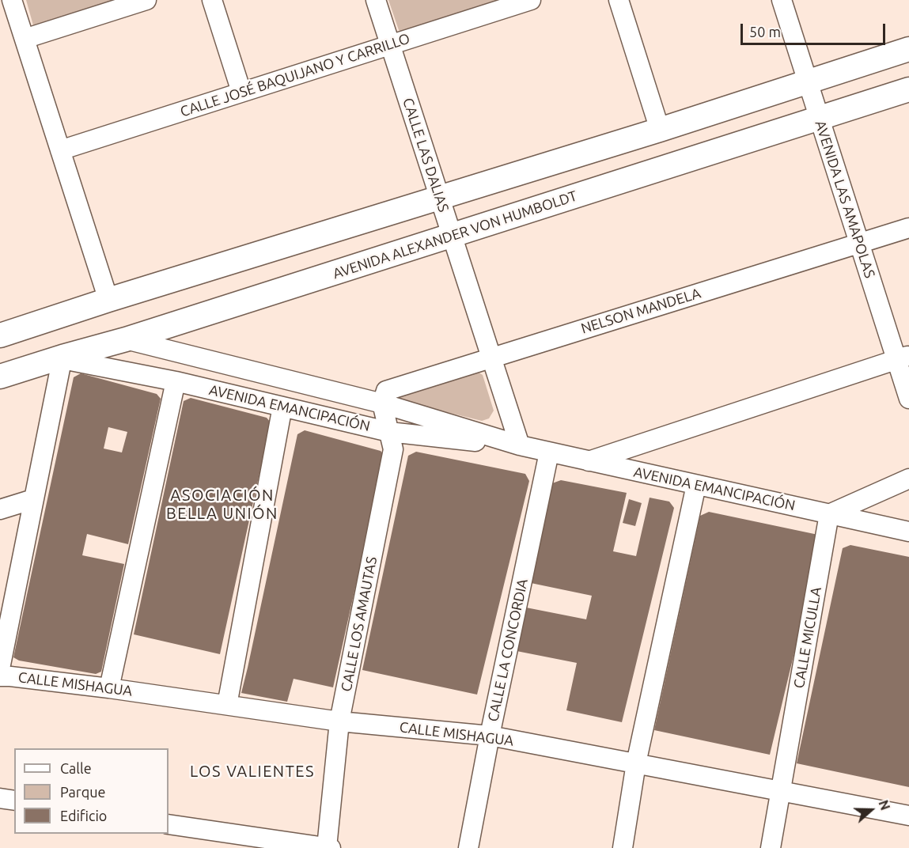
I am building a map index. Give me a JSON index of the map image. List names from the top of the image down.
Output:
{
  "streets": {
    "main road": ["AVENIDA ALEXANDER VON HUMBOLDT"],
    "street": [
      "CALLE JOSÉ BAQUIJANO Y CARRILLO",
      "CALLE LAS DALIAS",
      "AVENIDA LAS AMAPOLAS",
      "NELSON MANDELA",
      "AVENIDA EMANCIPACIÓN",
      "CALLE LOS AMAUTAS",
      "CALLE MICULLA",
      "CALLE LA CONCORDIA",
      "CALLE MISHAGUA"
    ]
  },
  "crossings": [
    ["CALLE JOSÉ BAQUIJANO Y CARRILLO", "CALLE LAS DALIAS"],
    ["CALLE LAS DALIAS", "AVENIDA ALEXANDER VON HUMBOLDT"],
    ["CALLE LAS DALIAS", "NELSON MANDELA"],
    ["CALLE LAS DALIAS", "AVENIDA EMANCIPACIÓN"],
    ["AVENIDA LAS AMAPOLAS", "AVENIDA ALEXANDER VON HUMBOLDT"],
    ["AVENIDA LAS AMAPOLAS", "NELSON MANDELA"],
    ["AVENIDA ALEXANDER VON HUMBOLDT", "AVENIDA EMANCIPACIÓN"],
    ["NELSON MANDELA", "AVENIDA EMANCIPACIÓN"],
    ["NELSON MANDELA", "CALLE LOS AMAUTAS"],
    ["AVENIDA EMANCIPACIÓN", "CALLE LOS AMAUTAS"],
    ["AVENIDA EMANCIPACIÓN", "CALLE MICULLA"],
    ["AVENIDA EMANCIPACIÓN", "CALLE LA CONCORDIA"],
    ["CALLE LOS AMAUTAS", "CALLE MISHAGUA"],
    ["CALLE MICULLA", "CALLE MISHAGUA"],
    ["CALLE LA CONCORDIA", "CALLE MISHAGUA"]
  ],
  "districts": ["ASOCIACIÓN BELLA UNIÓN", "LOS VALIENTES"],
  "legend": ["Calle", "Parque", "Edificio"],
  "scale_bar": "50 m",
  "north": "right"
}
